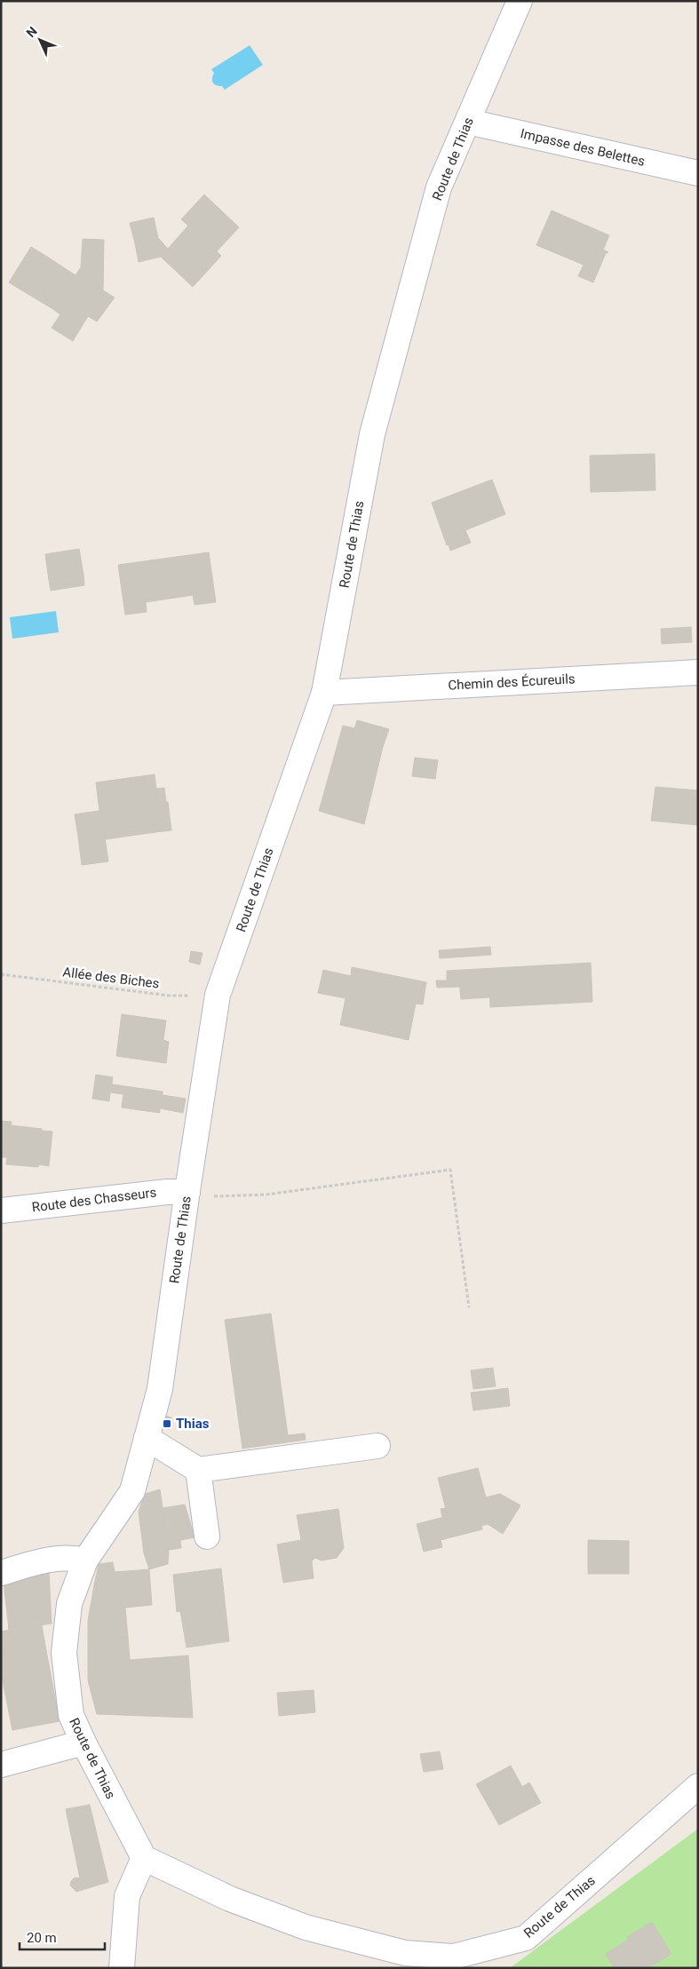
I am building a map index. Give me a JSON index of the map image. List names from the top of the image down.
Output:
{
  "streets": {
    "street": [
      "Impasse des Belettes",
      "Route de Thias",
      "Chemin des Écureuils",
      "Route des Chasseurs"
    ],
    "path": ["Allée des Biches"]
  },
  "crossings": [
    ["Impasse des Belettes", "Route de Thias"],
    ["Route de Thias", "Chemin des Écureuils"],
    ["Route de Thias", "Allée des Biches"],
    ["Route de Thias", "Route des Chasseurs"]
  ],
  "places": {
    "transit": ["Thias"]
  },
  "scale_bar": "20 m",
  "north": "top left"
}
